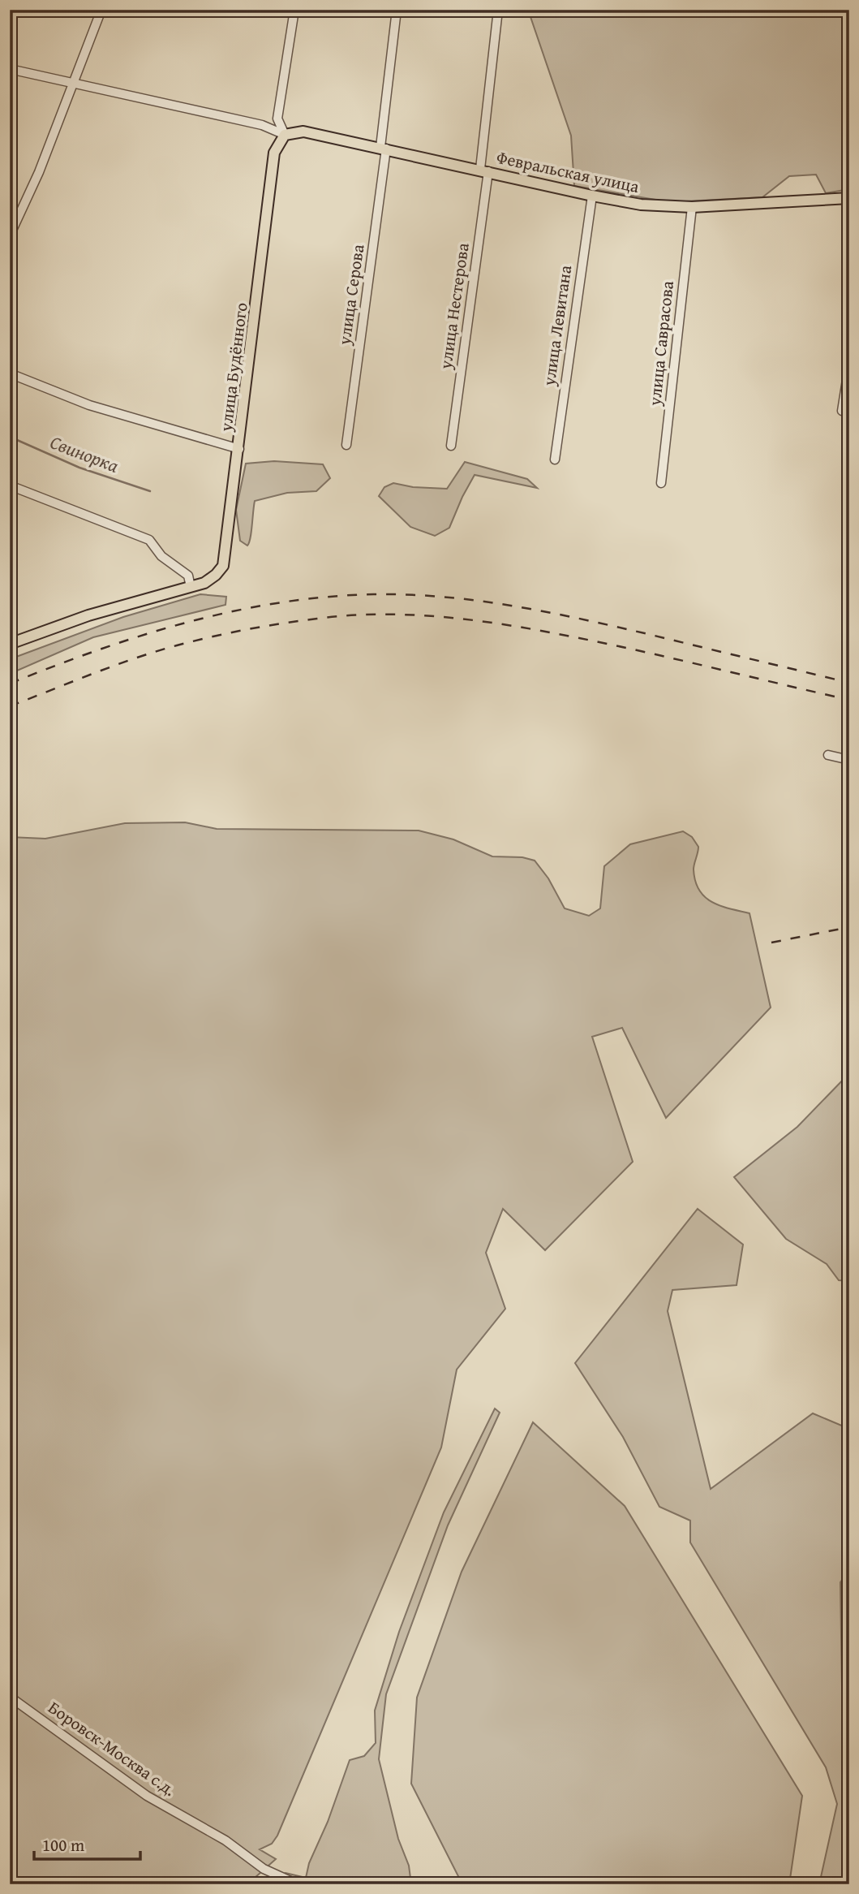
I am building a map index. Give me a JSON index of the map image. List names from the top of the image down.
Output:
{
  "streets": {
    "main road": ["Февральская улица", "улица Будённого"],
    "street": [
      "улица Серова",
      "улица Нестерова",
      "улица Левитана",
      "улица Саврасова",
      "Боровск-Москва с.д."
    ]
  },
  "crossings": [
    ["Февральская улица", "улица Серова"],
    ["Февральская улица", "улица Нестерова"],
    ["Февральская улица", "улица Левитана"],
    ["Февральская улица", "улица Саврасова"],
    ["Февральская улица", "улица Будённого"]
  ],
  "water": ["Свинорка"],
  "scale_bar": "100 m"
}
